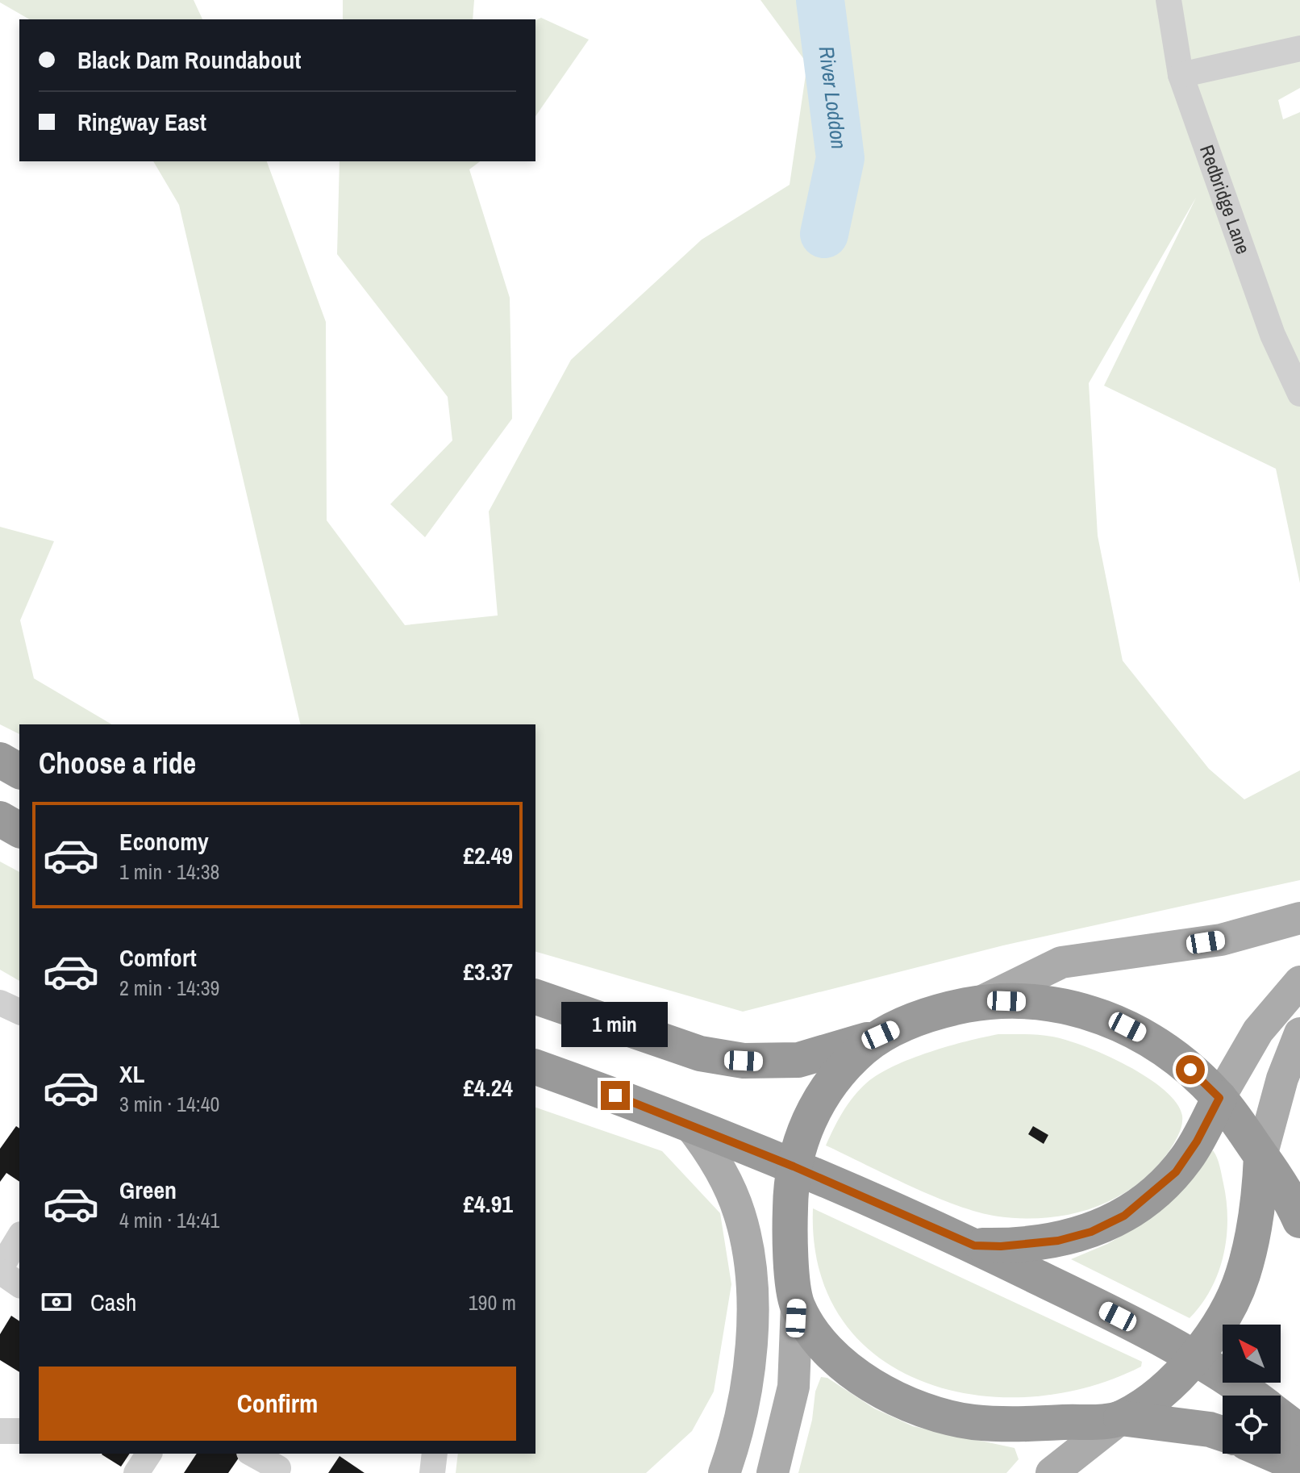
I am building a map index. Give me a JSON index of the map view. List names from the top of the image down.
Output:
{
  "streets": {
    "street": ["Redbridge Lane"]
  },
  "water": ["River Loddon"],
  "north": "top left",
  "page": {
    "banner": ["Black Dam Roundabout", "Ringway East"],
    "heading": "Choose a ride",
    "list": [
      {
        "name": "Economy",
        "note": "1 min · 14:38",
        "value": "£2.49"
      },
      {
        "name": "Comfort",
        "note": "2 min · 14:39",
        "value": "£3.37"
      },
      {
        "name": "XL",
        "note": "3 min · 14:40",
        "value": "£4.24"
      },
      {
        "name": "Green",
        "note": "4 min · 14:41",
        "value": "£4.91"
      }
    ],
    "bubble": "1 min",
    "pay": ["Cash", "190 m"],
    "buttons": "Confirm"
  }
}
